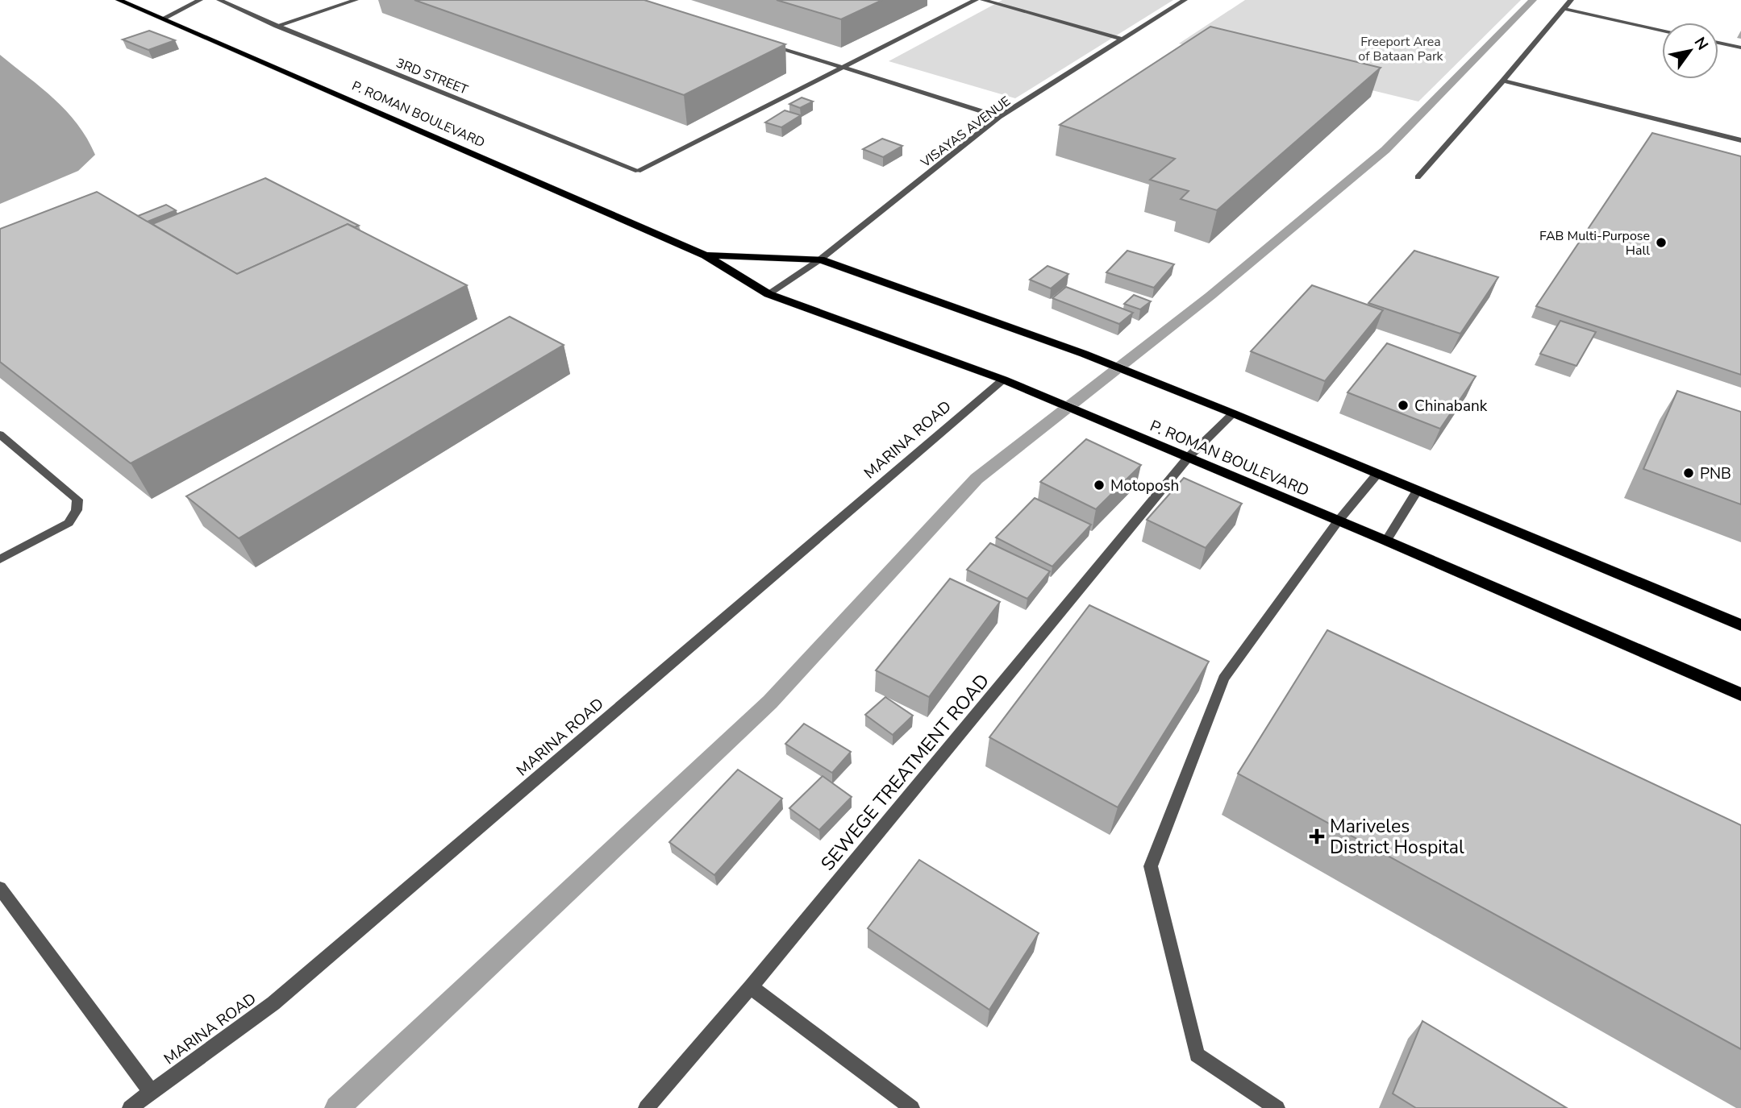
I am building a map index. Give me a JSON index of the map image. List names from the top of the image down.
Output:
{
  "streets": {
    "main road": ["P. ROMAN BOULEVARD"],
    "street": [
      "3RD STREET",
      "VISAYAS AVENUE",
      "MARINA ROAD",
      "SEWEGE TREATMENT ROAD"
    ]
  },
  "crossings": [
    ["P. ROMAN BOULEVARD", "VISAYAS AVENUE"],
    ["P. ROMAN BOULEVARD", "MARINA ROAD"],
    ["P. ROMAN BOULEVARD", "SEWEGE TREATMENT ROAD"]
  ],
  "parks": ["Freeport Area of Bataan Park"],
  "places": {
    "other": [
      "FAB Multi-Purpose Hall",
      "Chinabank",
      "PNB",
      "Motoposh"
    ],
    "health": ["Mariveles District Hospital"]
  },
  "north": "top right"
}
